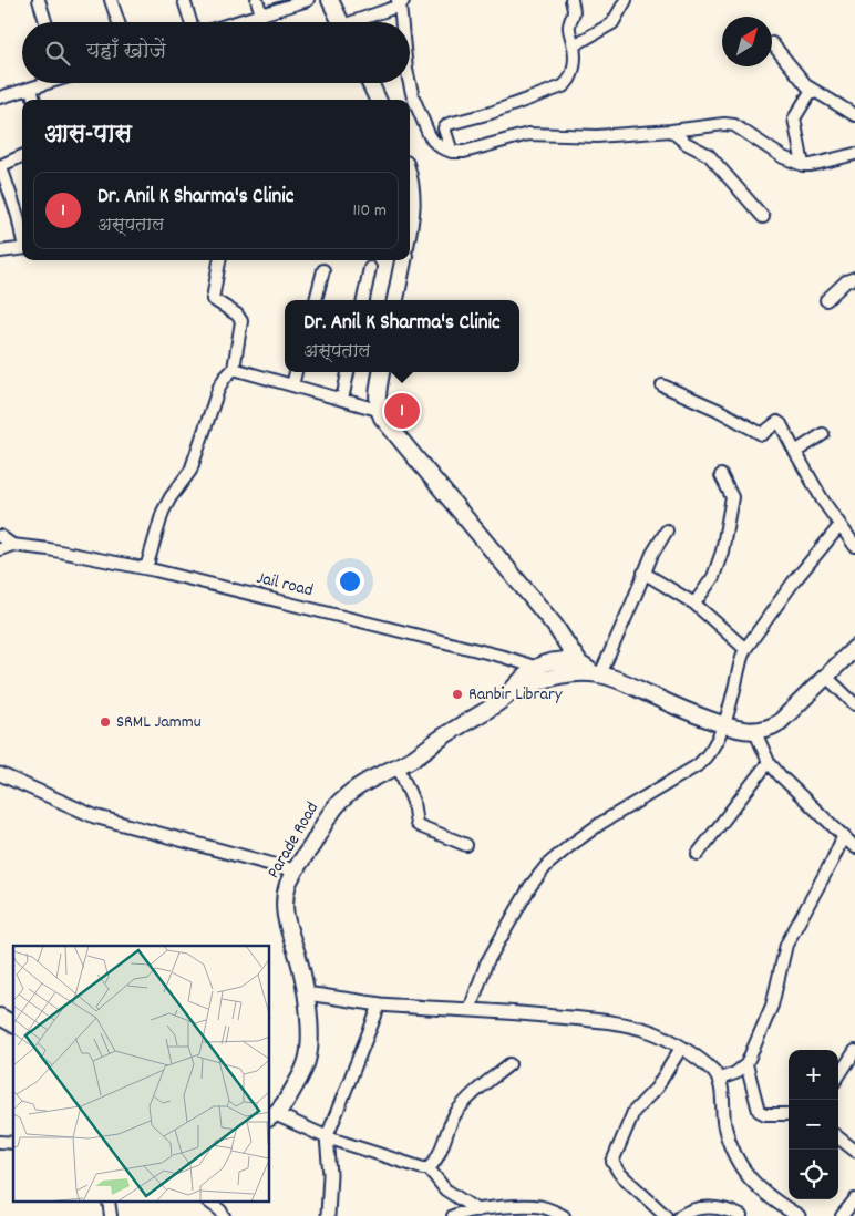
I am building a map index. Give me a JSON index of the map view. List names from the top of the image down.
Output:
{
  "streets": {
    "main road": ["Parade Road"],
    "street": ["Jail road"]
  },
  "places": ["Ranbir Library", "SRML Jammu"],
  "north": "top right",
  "page": {
    "search": "यहाँ खोजें",
    "heading": "आस-पास",
    "list": [
      {
        "mark": "1",
        "name": "Dr. Anil K Sharma's Clinic",
        "note": "अस्पताल",
        "value": "110 m"
      }
    ],
    "popup": ["Dr. Anil K Sharma's Clinic", "अस्पताल"],
    "pins": "1",
    "map_buttons": ["+", "−"]
  }
}
